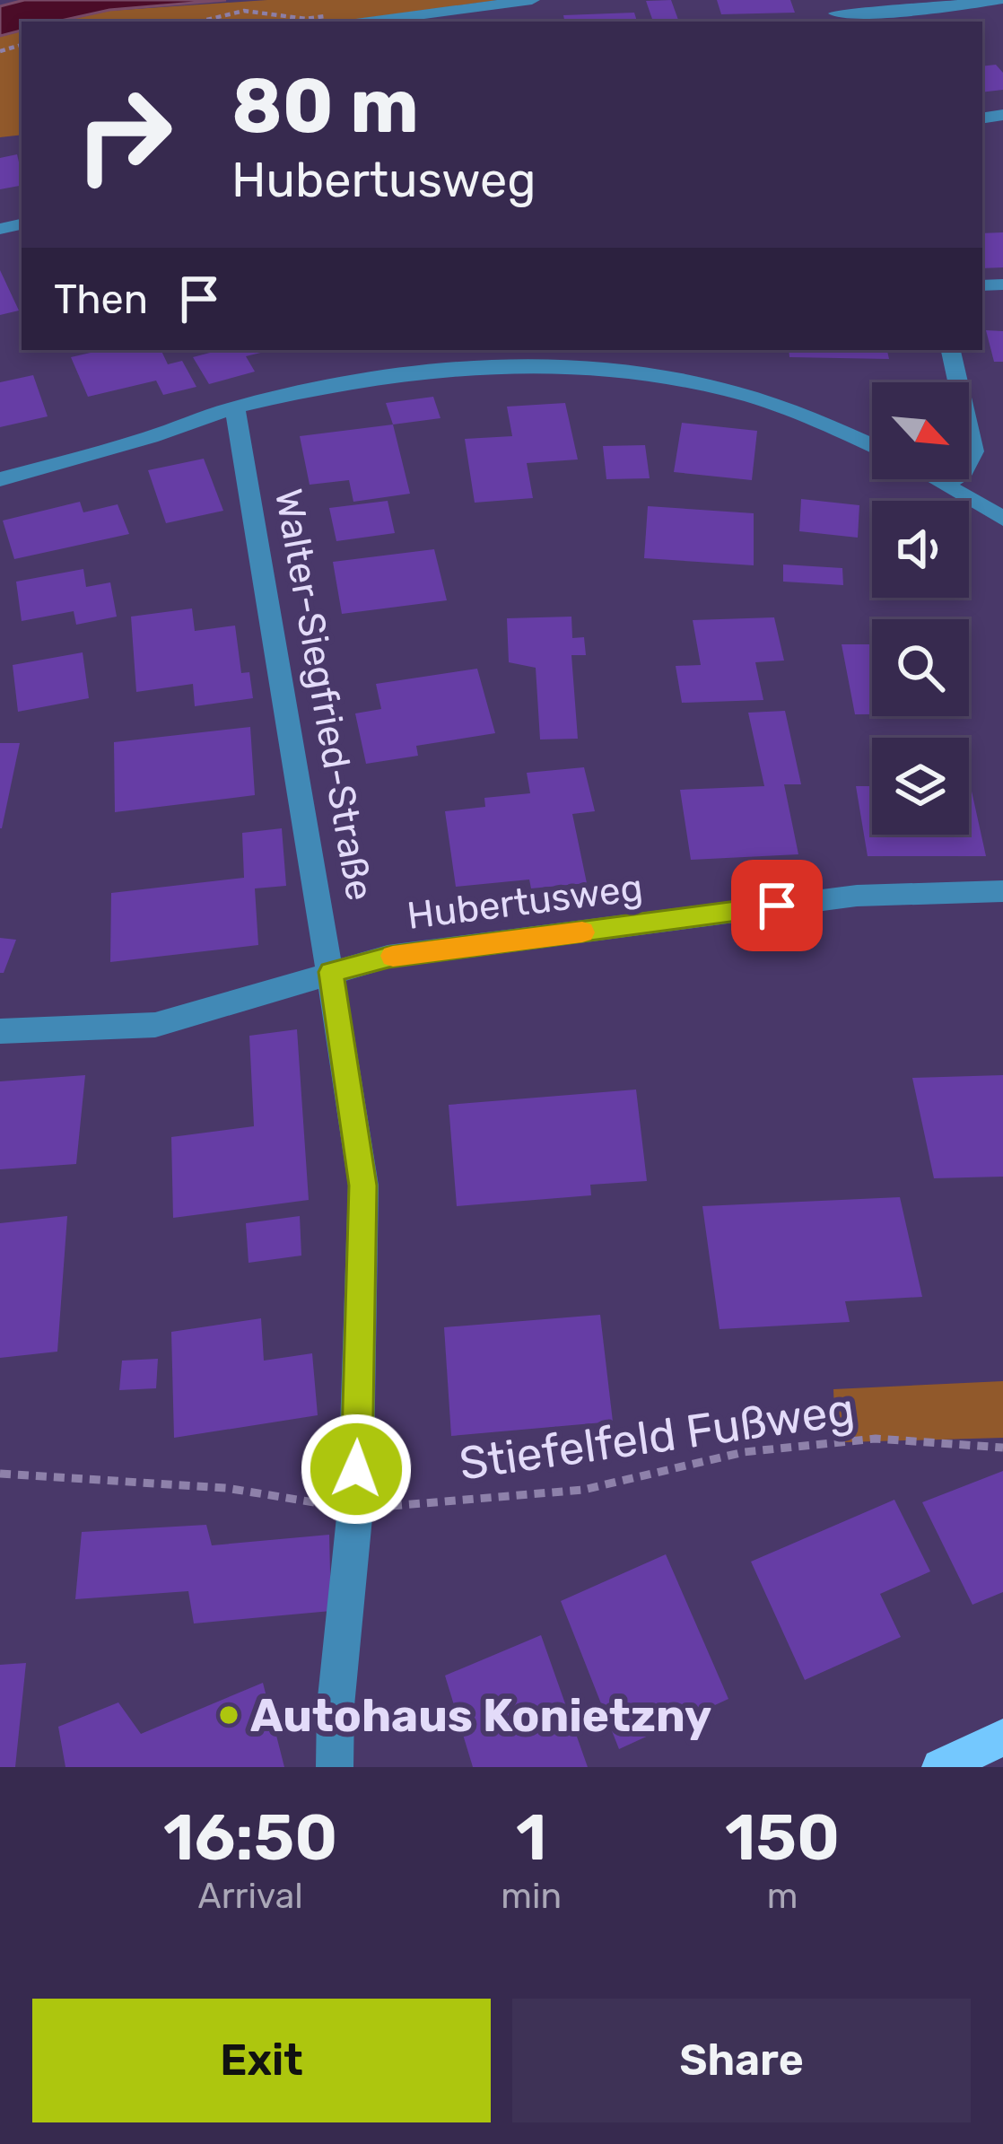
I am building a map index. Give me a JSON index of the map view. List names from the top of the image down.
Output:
{
  "streets": {
    "street": ["Walter-Siegfried-Straße", "Hubertusweg"],
    "path": ["Stiefelfeld Fußweg"]
  },
  "crossings": [
    ["Walter-Siegfried-Straße", "Hubertusweg"],
    ["Walter-Siegfried-Straße", "Stiefelfeld Fußweg"]
  ],
  "places": ["Autohaus Konietzny"],
  "north": "bottom right",
  "page": {
    "turn": ["80 m", "Hubertusweg"],
    "then": "Then",
    "eta": [
      "16:50",
      "Arrival",
      "1",
      "min",
      "150",
      "m"
    ],
    "buttons": ["Exit", "Share"]
  }
}
